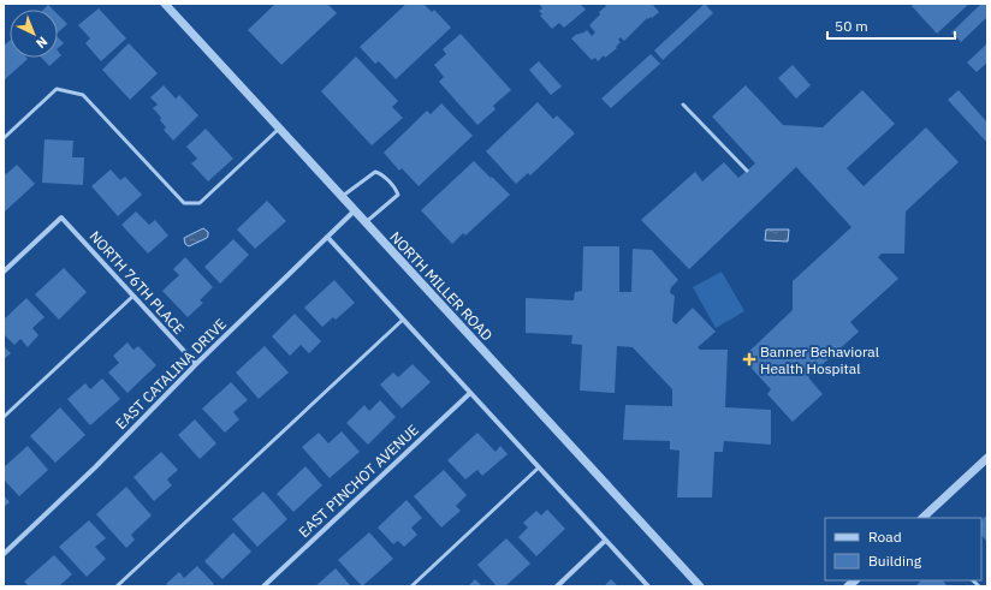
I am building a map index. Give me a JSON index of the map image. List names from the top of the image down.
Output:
{
  "streets": {
    "street": [
      "NORTH 76TH PLACE",
      "NORTH MILLER ROAD",
      "EAST CATALINA DRIVE",
      "EAST PINCHOT AVENUE"
    ]
  },
  "crossings": [
    ["NORTH 76TH PLACE", "EAST CATALINA DRIVE"],
    ["NORTH MILLER ROAD", "EAST CATALINA DRIVE"]
  ],
  "places": {
    "health": ["Banner Behavioral Health Hospital"]
  },
  "legend": ["Road", "Building"],
  "scale_bar": "50 m",
  "north": "bottom right"
}
